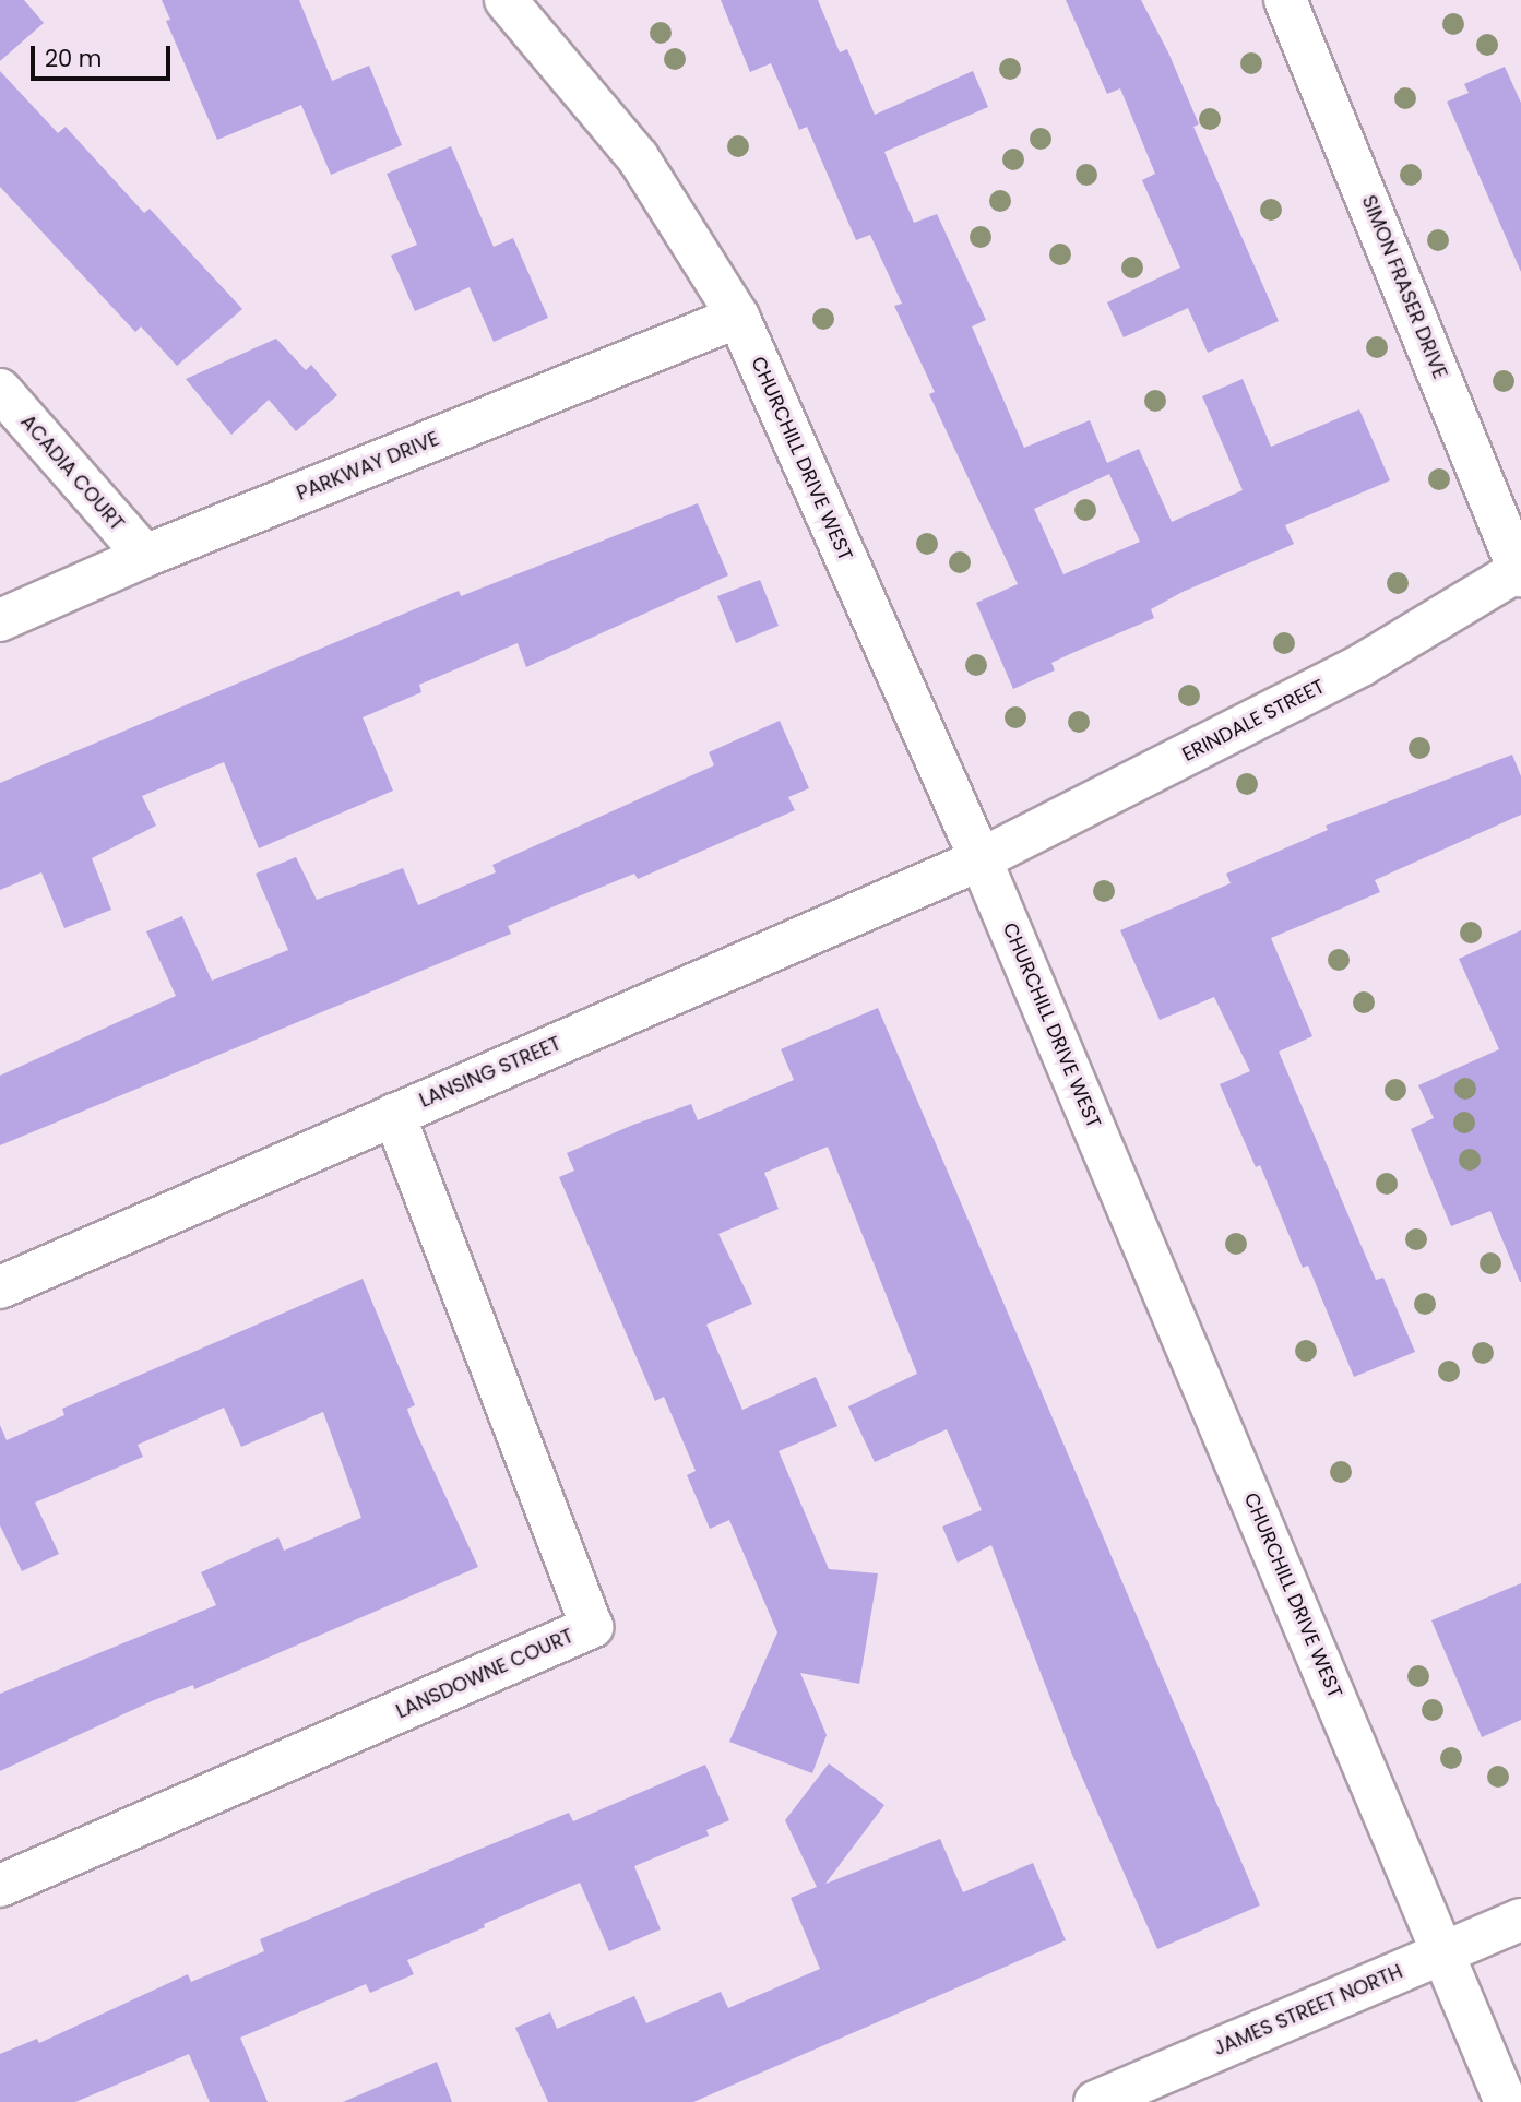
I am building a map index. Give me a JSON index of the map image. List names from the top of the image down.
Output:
{
  "streets": {
    "street": [
      "SIMON FRASER DRIVE",
      "CHURCHILL DRIVE WEST",
      "PARKWAY DRIVE",
      "ACADIA COURT",
      "ERINDALE STREET",
      "LANSING STREET",
      "LANSDOWNE COURT",
      "JAMES STREET NORTH"
    ]
  },
  "crossings": [
    ["SIMON FRASER DRIVE", "ERINDALE STREET"],
    ["CHURCHILL DRIVE WEST", "PARKWAY DRIVE"],
    ["CHURCHILL DRIVE WEST", "ERINDALE STREET"],
    ["CHURCHILL DRIVE WEST", "LANSING STREET"],
    ["CHURCHILL DRIVE WEST", "JAMES STREET NORTH"],
    ["PARKWAY DRIVE", "ACADIA COURT"],
    ["ERINDALE STREET", "LANSING STREET"],
    ["LANSING STREET", "LANSDOWNE COURT"]
  ],
  "scale_bar": "20 m"
}
